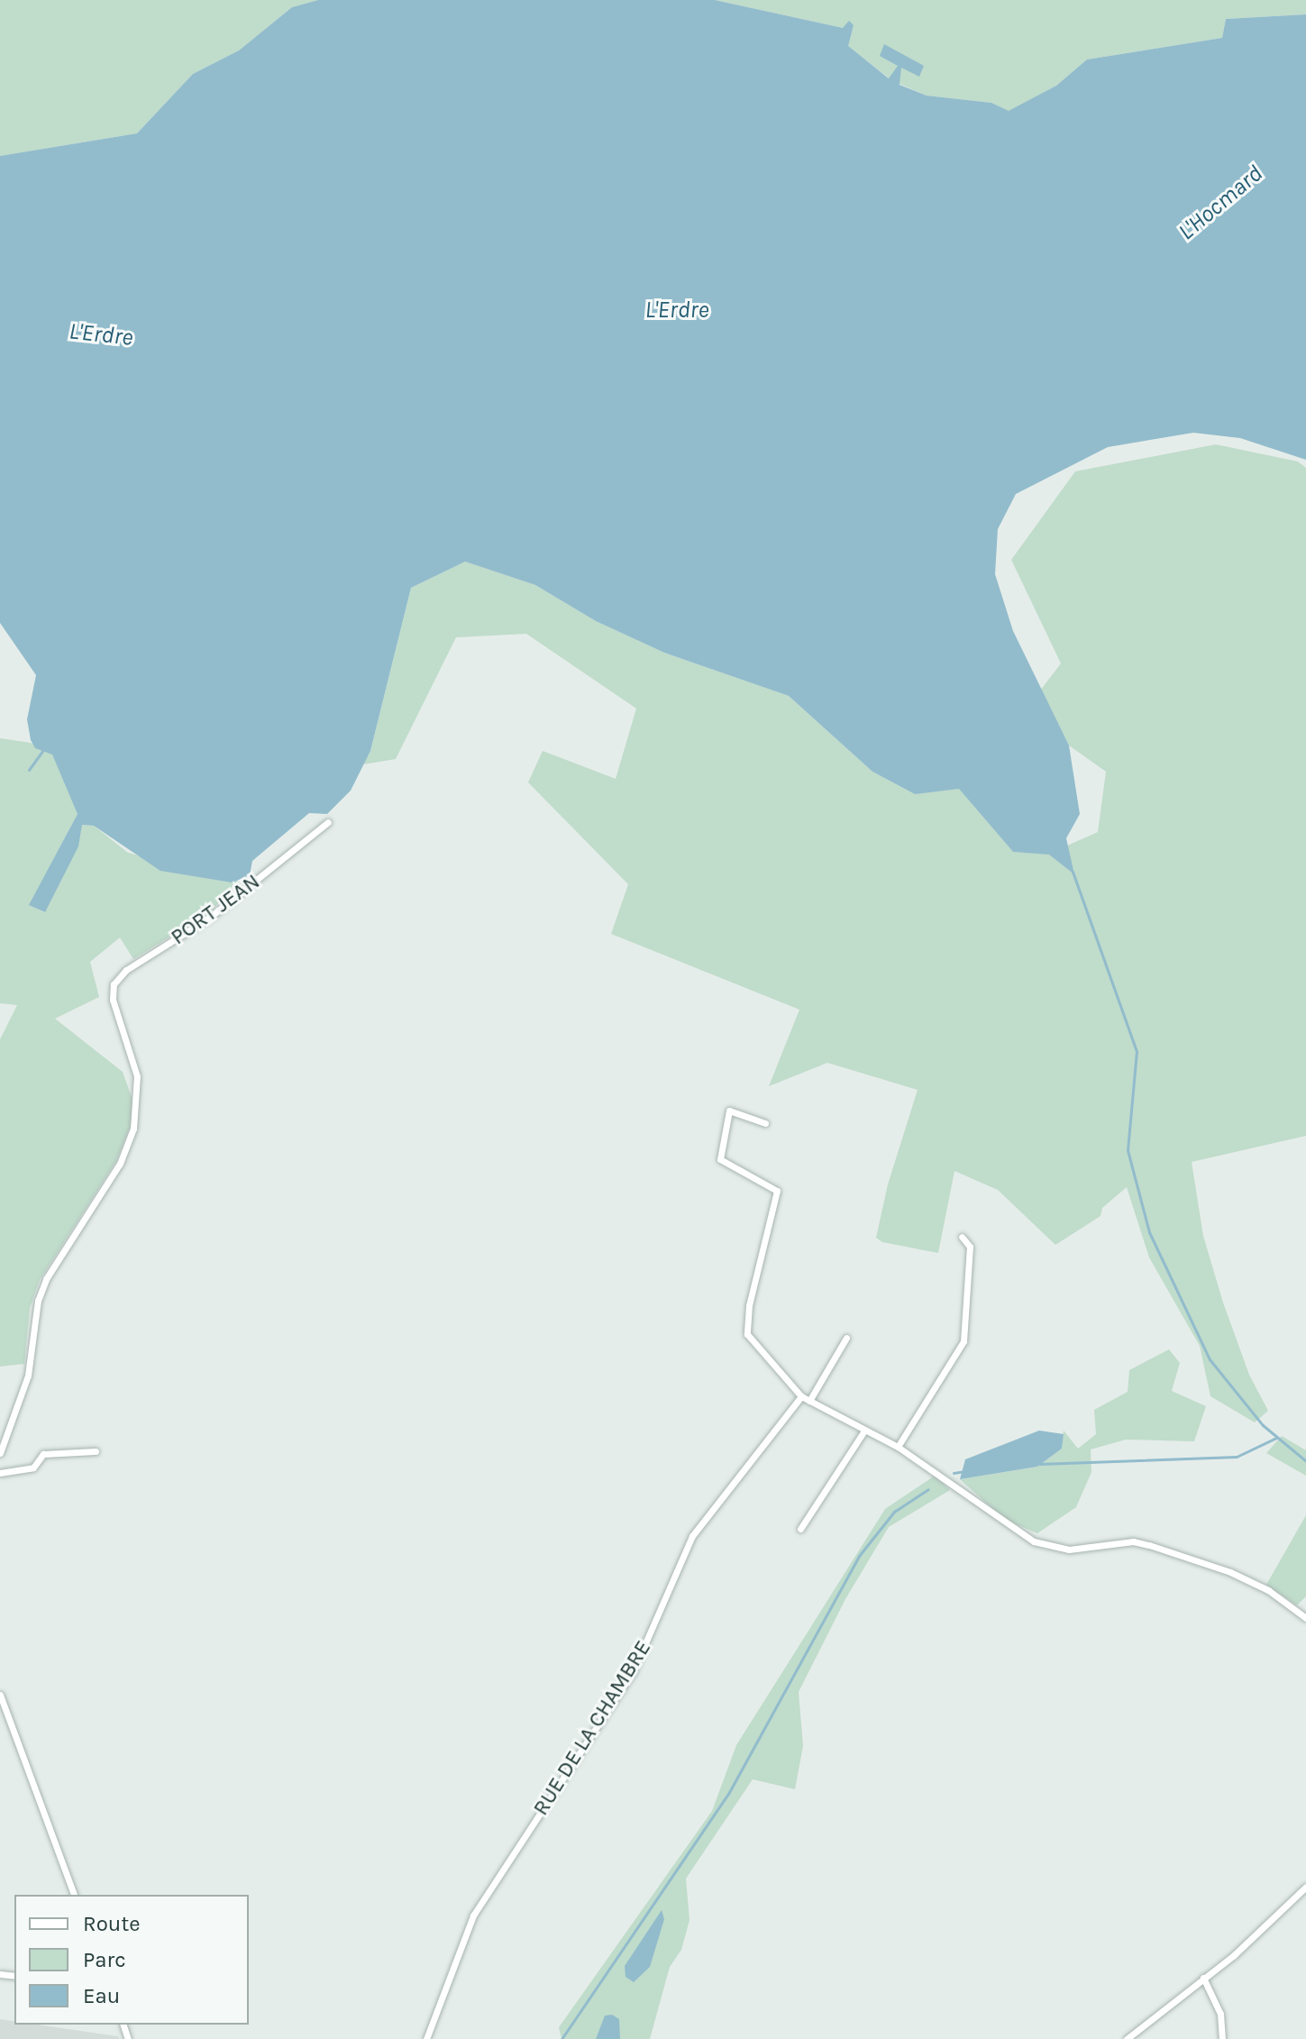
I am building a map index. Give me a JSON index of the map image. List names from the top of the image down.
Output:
{
  "streets": {
    "street": ["PORT JEAN", "RUE DE LA CHAMBRE"]
  },
  "water": ["L'Hocmard", "L'Erdre"],
  "legend": ["Route", "Parc", "Eau"]
}
